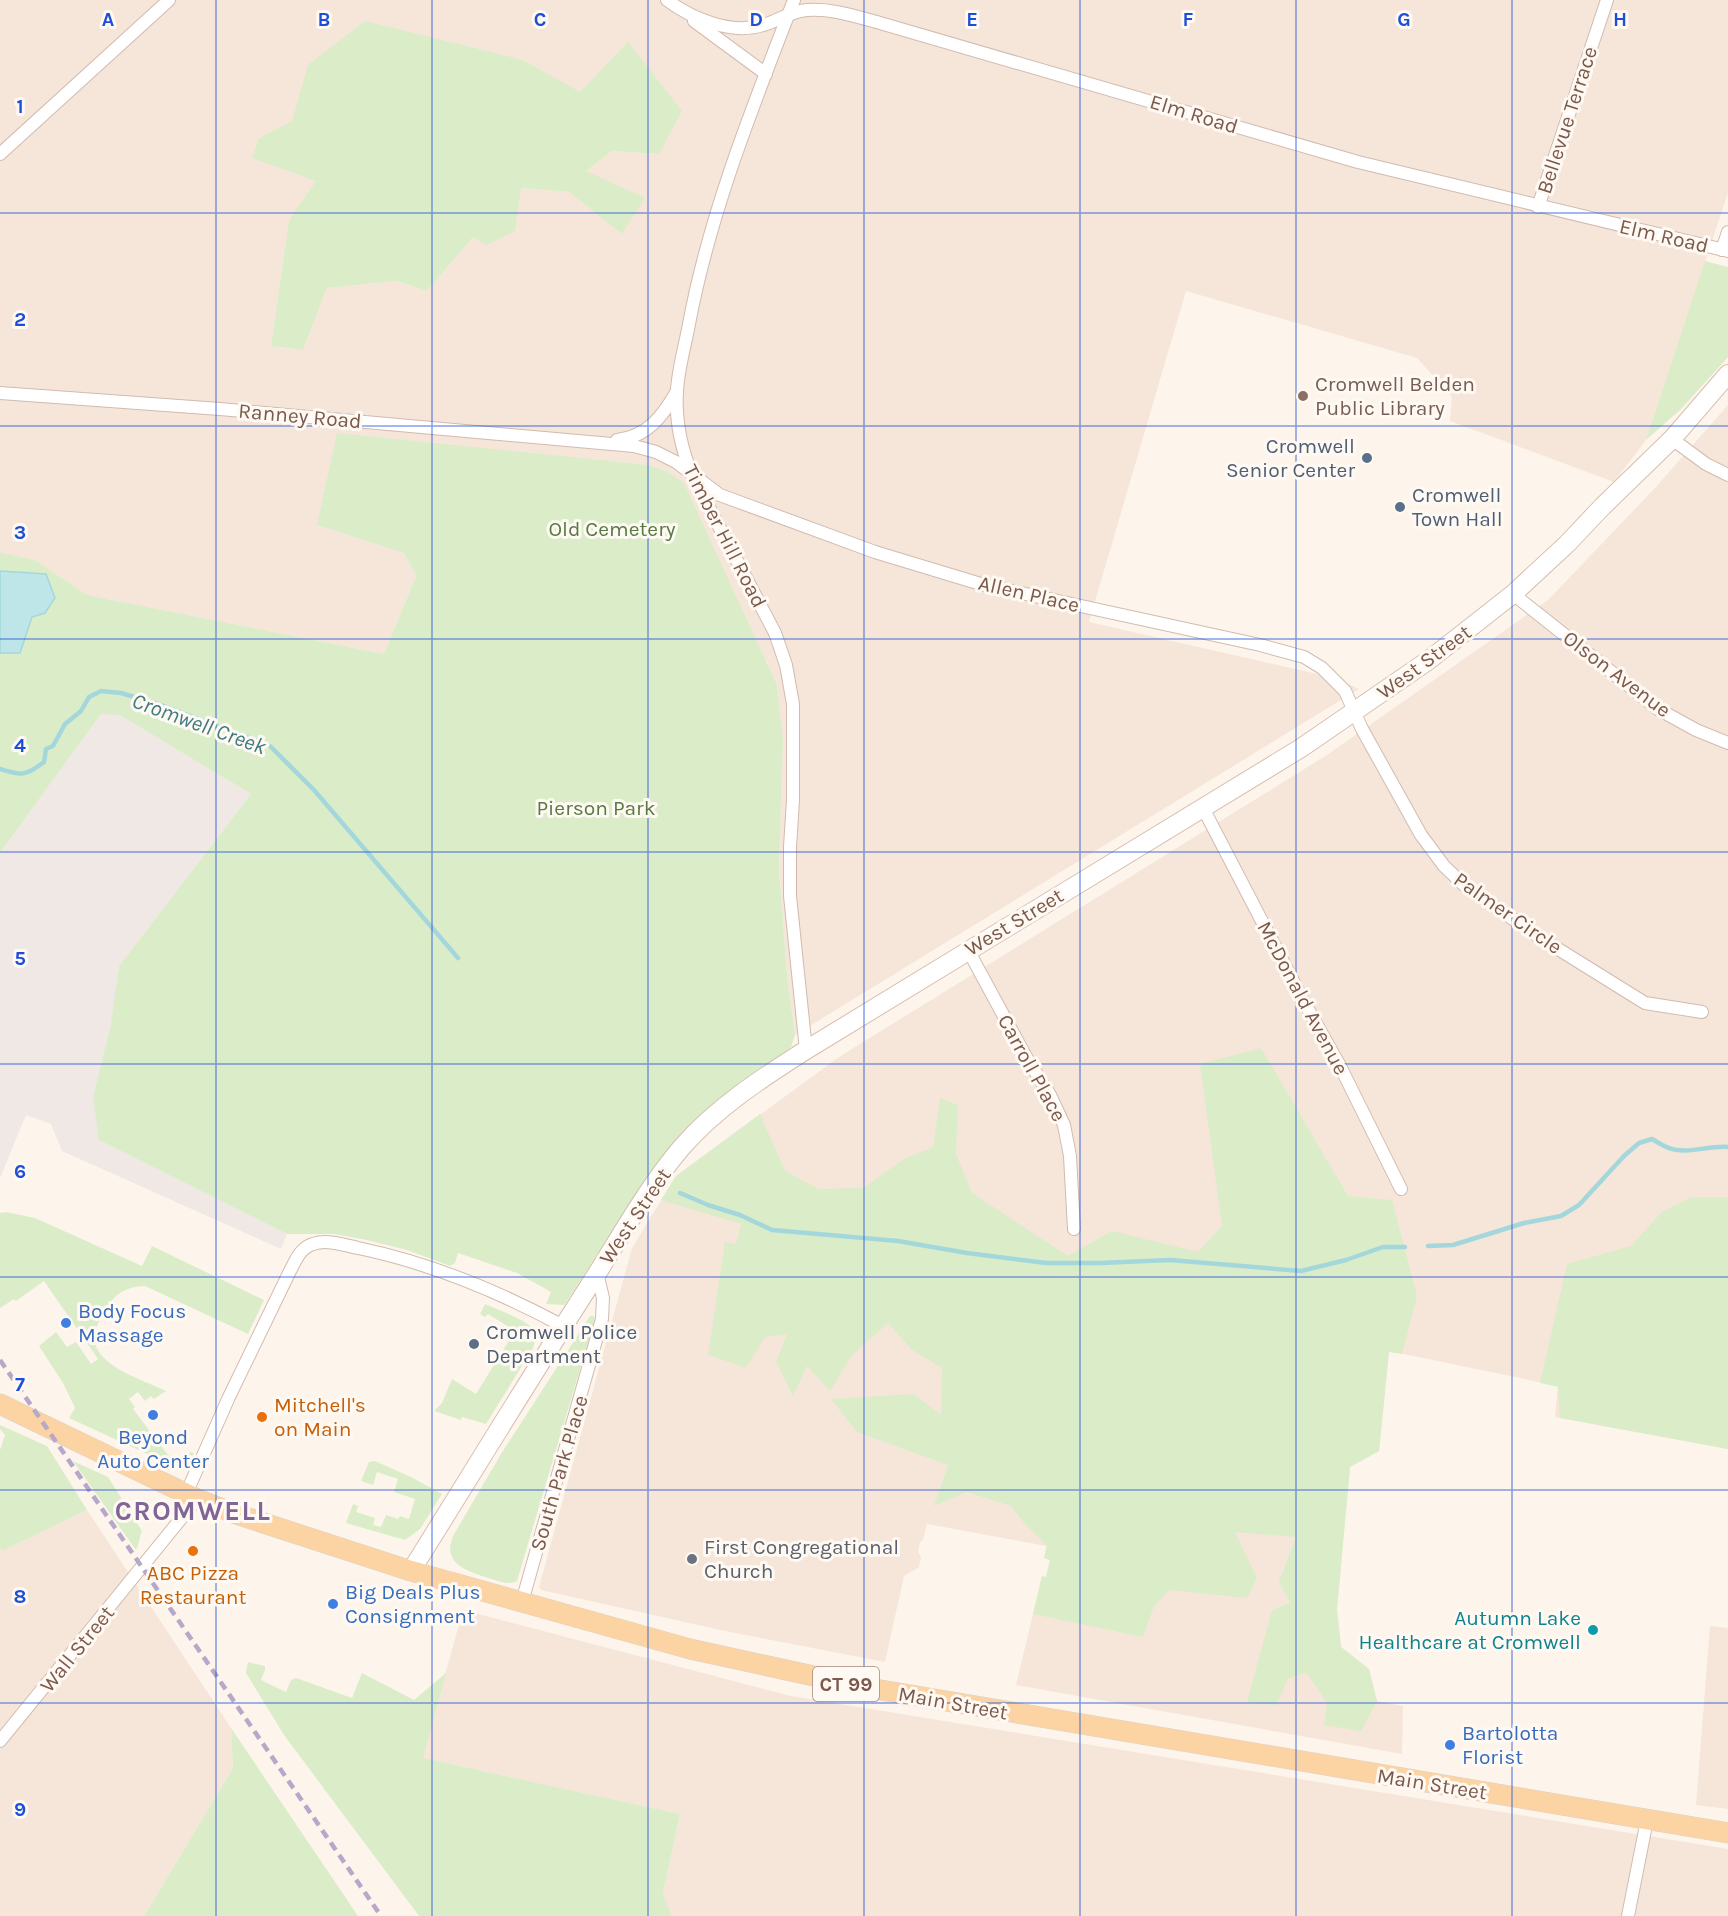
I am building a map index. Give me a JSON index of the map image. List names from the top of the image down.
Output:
{
  "streets": {
    "main road": ["West Street", "CT 99", "Main Street"],
    "street": [
      "Elm Road",
      "Bellevue Terrace",
      "Ranney Road",
      "Timber Hill Road",
      "Allen Place",
      "Olson Avenue",
      "Palmer Circle",
      "McDonald Avenue",
      "Carroll Place",
      "South Park Place",
      "Wall Street"
    ]
  },
  "crossings": [
    ["Elm Road", "Bellevue Terrace"],
    ["Elm Road", "Timber Hill Road"],
    ["Ranney Road", "Timber Hill Road"],
    ["Ranney Road", "Allen Place"],
    ["Timber Hill Road", "Allen Place"],
    ["Timber Hill Road", "West Street"],
    ["Allen Place", "West Street"],
    ["Allen Place", "Palmer Circle"],
    ["West Street", "Olson Avenue"],
    ["West Street", "Palmer Circle"],
    ["West Street", "McDonald Avenue"],
    ["West Street", "Carroll Place"],
    ["West Street", "South Park Place"],
    ["West Street", "Wall Street"],
    ["West Street", "Main Street"],
    ["South Park Place", "Main Street"],
    ["Wall Street", "Main Street"]
  ],
  "districts": ["CROMWELL"],
  "water": ["Cromwell Creek"],
  "parks": ["Old Cemetery", "Pierson Park"],
  "places": [
    "Cromwell Belden Public Library",
    "Cromwell Senior Center",
    "Cromwell Town Hall",
    "Body Focus Massage",
    "Cromwell Police Department",
    "Beyond Auto Center",
    "Mitchell's on Main",
    "ABC Pizza Restaurant",
    "First Congregational Church",
    "Big Deals Plus Consignment",
    "Autumn Lake Healthcare at Cromwell",
    "Bartolotta Florist"
  ],
  "grid": {
    "columns": [
      "A",
      "B",
      "C",
      "D",
      "E",
      "F",
      "G",
      "H"
    ],
    "rows": [
      "1",
      "2",
      "3",
      "4",
      "5",
      "6",
      "7",
      "8",
      "9"
    ]
  }
}
